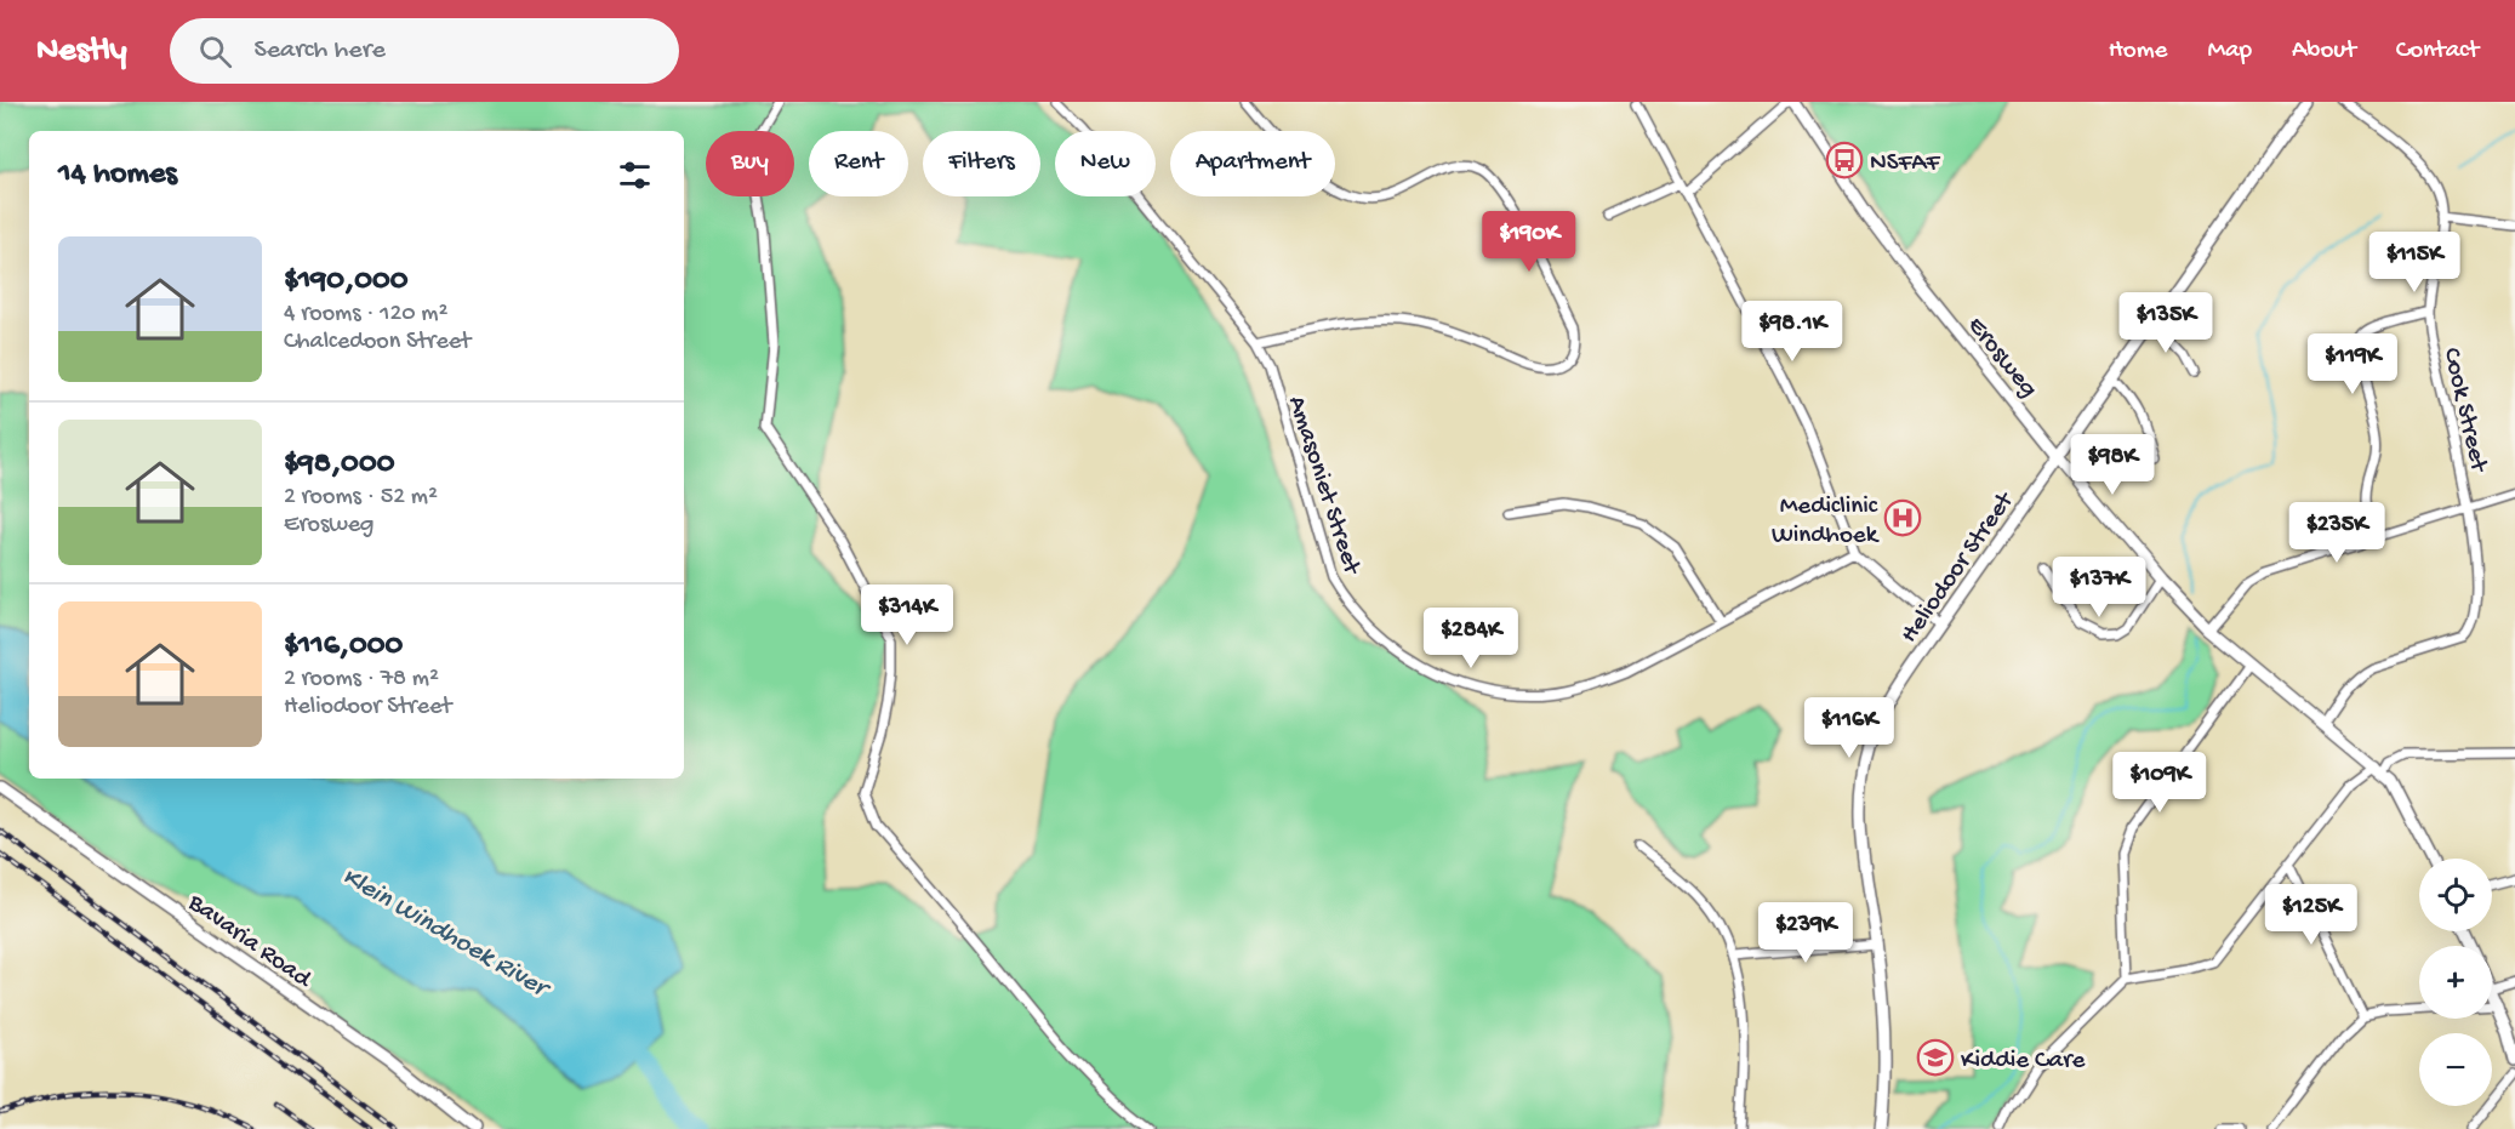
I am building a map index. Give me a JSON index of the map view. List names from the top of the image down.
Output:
{
  "streets": {
    "street": [
      "Erosweg",
      "Cook Street",
      "Amasoniet Street",
      "Heliodoor Street",
      "Bavaria Road"
    ]
  },
  "crossings": [
    ["Erosweg", "Cook Street"],
    ["Erosweg", "Heliodoor Street"]
  ],
  "water": ["Klein Windhoek River"],
  "places": {
    "bus stop": ["NSFAF"],
    "hospital": ["Mediclinic Windhoek"],
    "school or university": ["Kiddie Care"]
  },
  "page": {
    "header": "Nestly",
    "search": "Search here",
    "nav": [
      "Home",
      "Map",
      "About",
      "Contact"
    ],
    "chip": [
      "Buy",
      "Rent",
      "Filters",
      "New",
      "Apartment"
    ],
    "heading": "14 homes",
    "price": [
      "$190K",
      "$115K",
      "$135K",
      "$98.1K",
      "$119K",
      "$98K",
      "$235K",
      "$137K",
      "$314K",
      "$284K",
      "$116K",
      "$109K",
      "$125K",
      "$239K"
    ],
    "list": [
      {
        "name": "$190,000",
        "note": "4 rooms · 120 m² · Chalcedoon Street"
      },
      {
        "name": "$98,000",
        "note": "2 rooms · 52 m² · Erosweg"
      },
      {
        "name": "$116,000",
        "note": "2 rooms · 78 m² · Heliodoor Street"
      }
    ],
    "map_buttons": ["+", "−"]
  }
}
